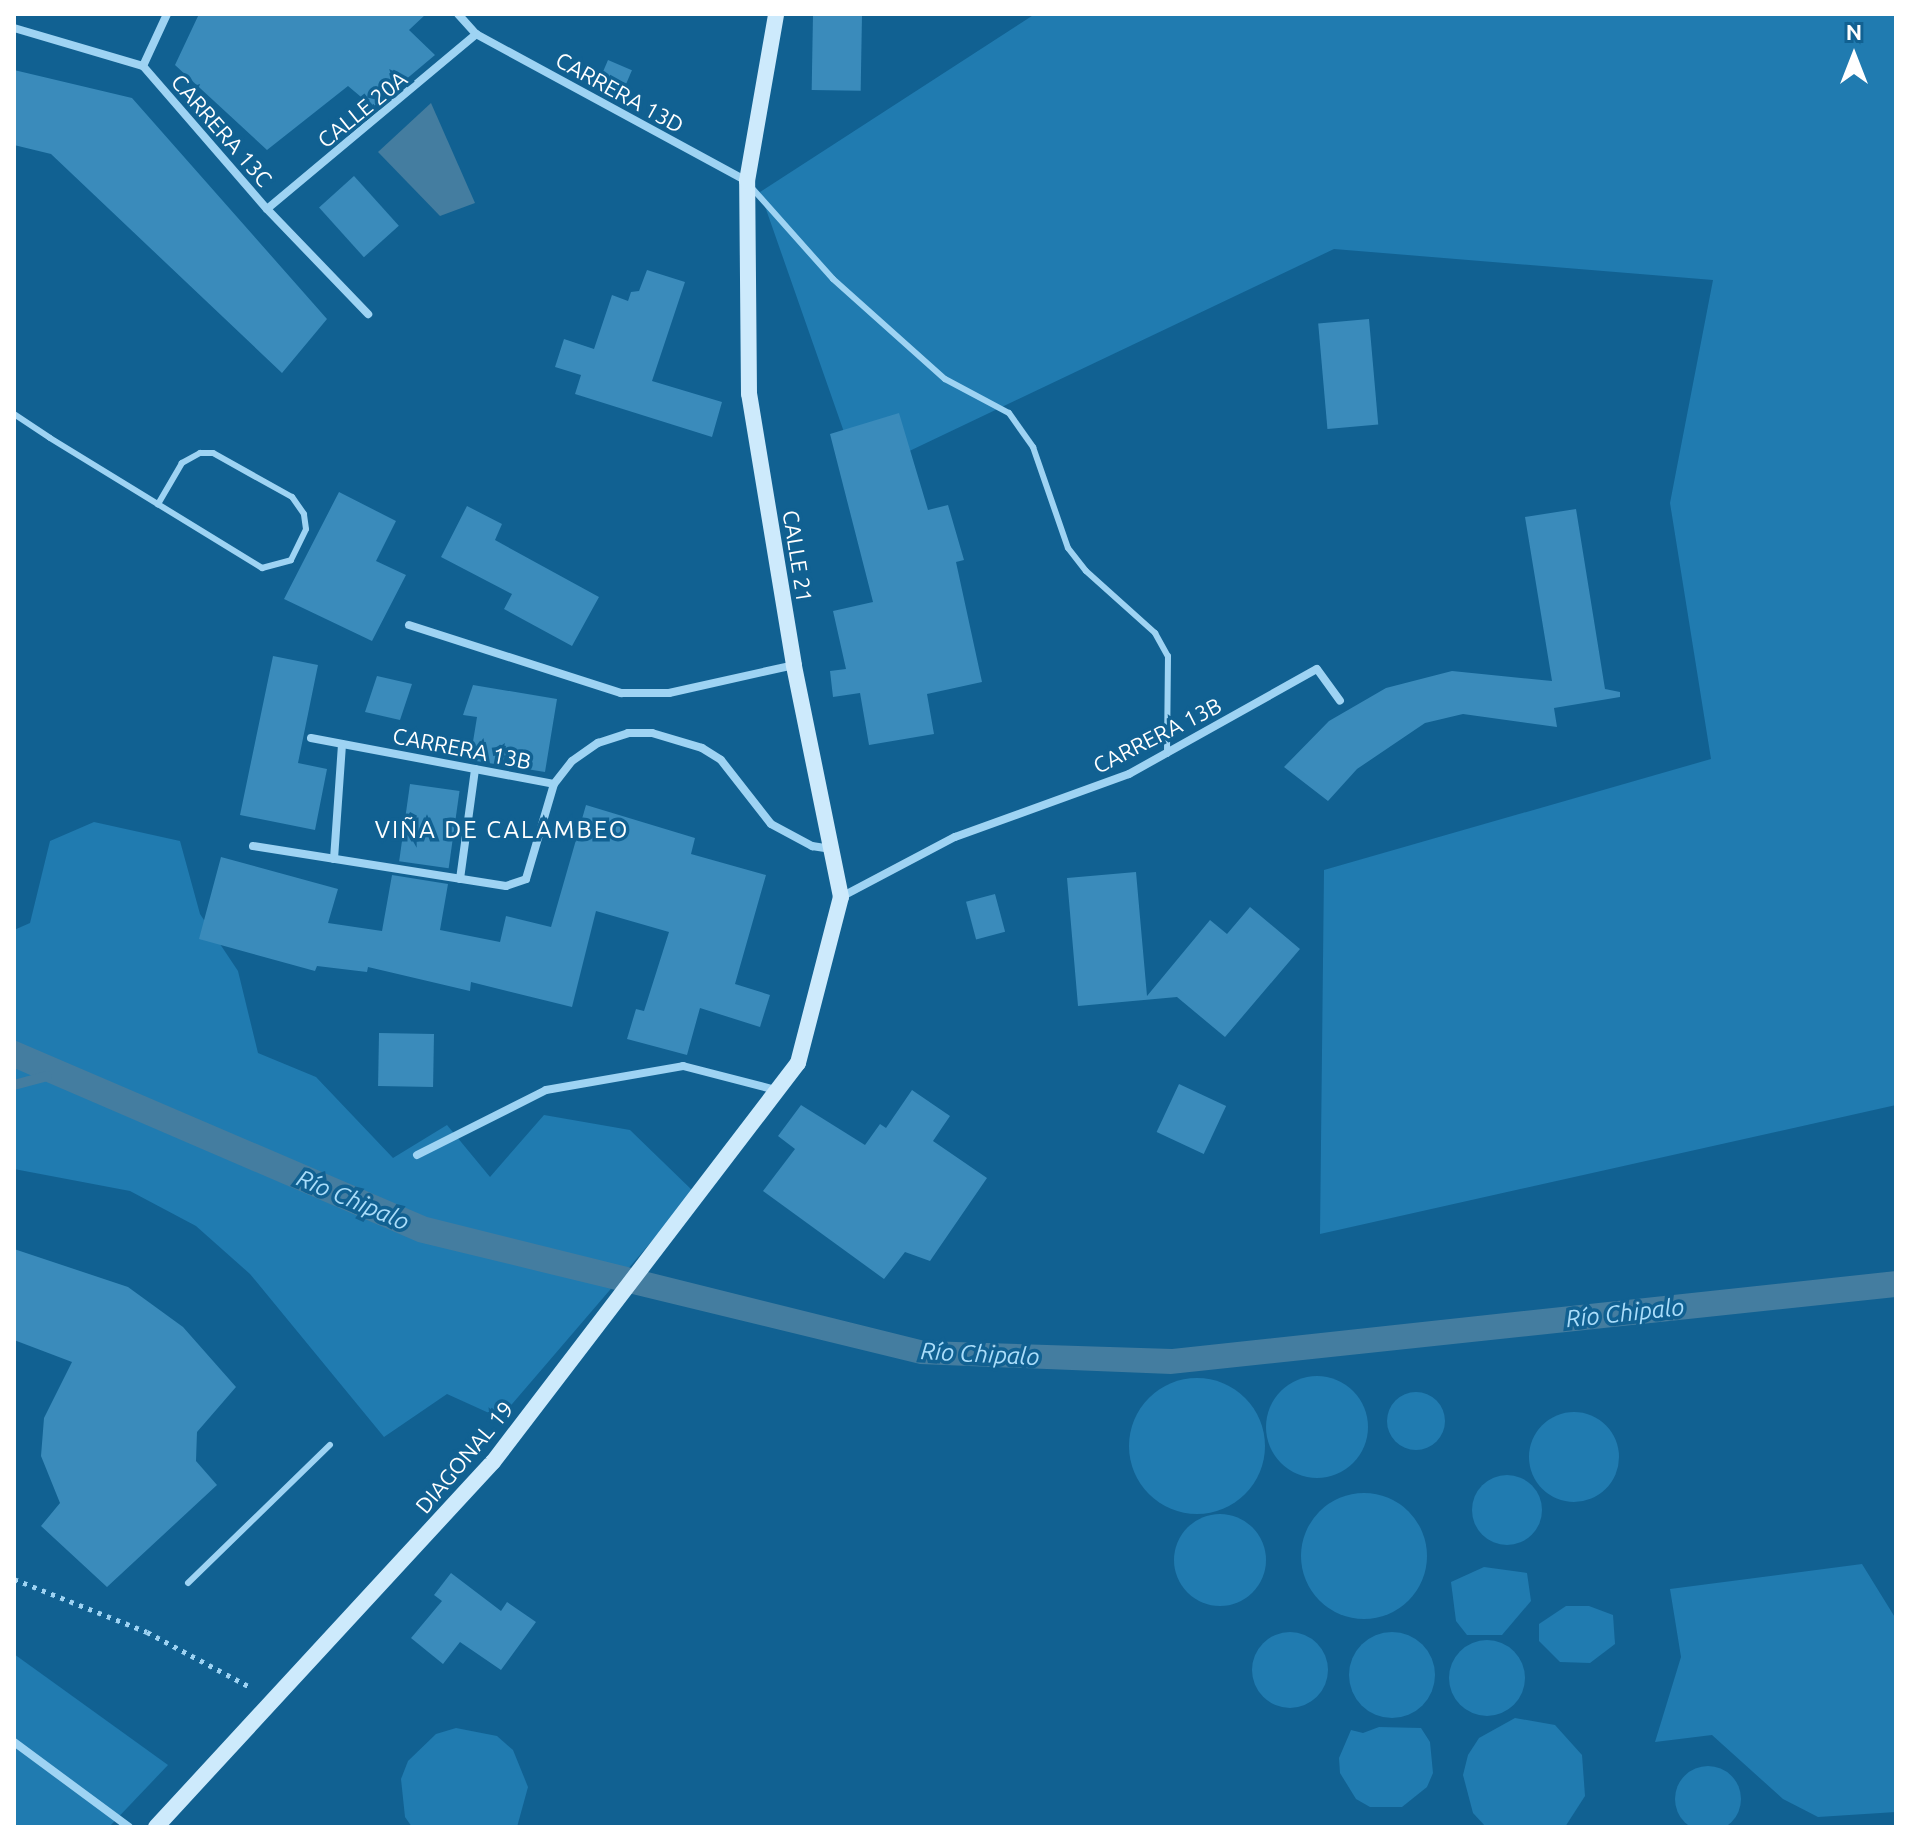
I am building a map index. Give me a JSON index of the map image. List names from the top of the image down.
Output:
{
  "streets": {
    "street": [
      "CARRERA 13D",
      "CALLE 20A",
      "CARRERA 13C",
      "CALLE 21",
      "CARRERA 13B",
      "DIAGONAL 19"
    ]
  },
  "crossings": [
    ["CARRERA 13D", "CALLE 20A"],
    ["CARRERA 13D", "CALLE 21"],
    ["CALLE 20A", "CARRERA 13C"],
    ["CALLE 21", "CARRERA 13B"],
    ["CALLE 21", "DIAGONAL 19"]
  ],
  "districts": ["VIÑA DE CALAMBEO"],
  "water": ["Río Chipalo"],
  "north": "top"
}
